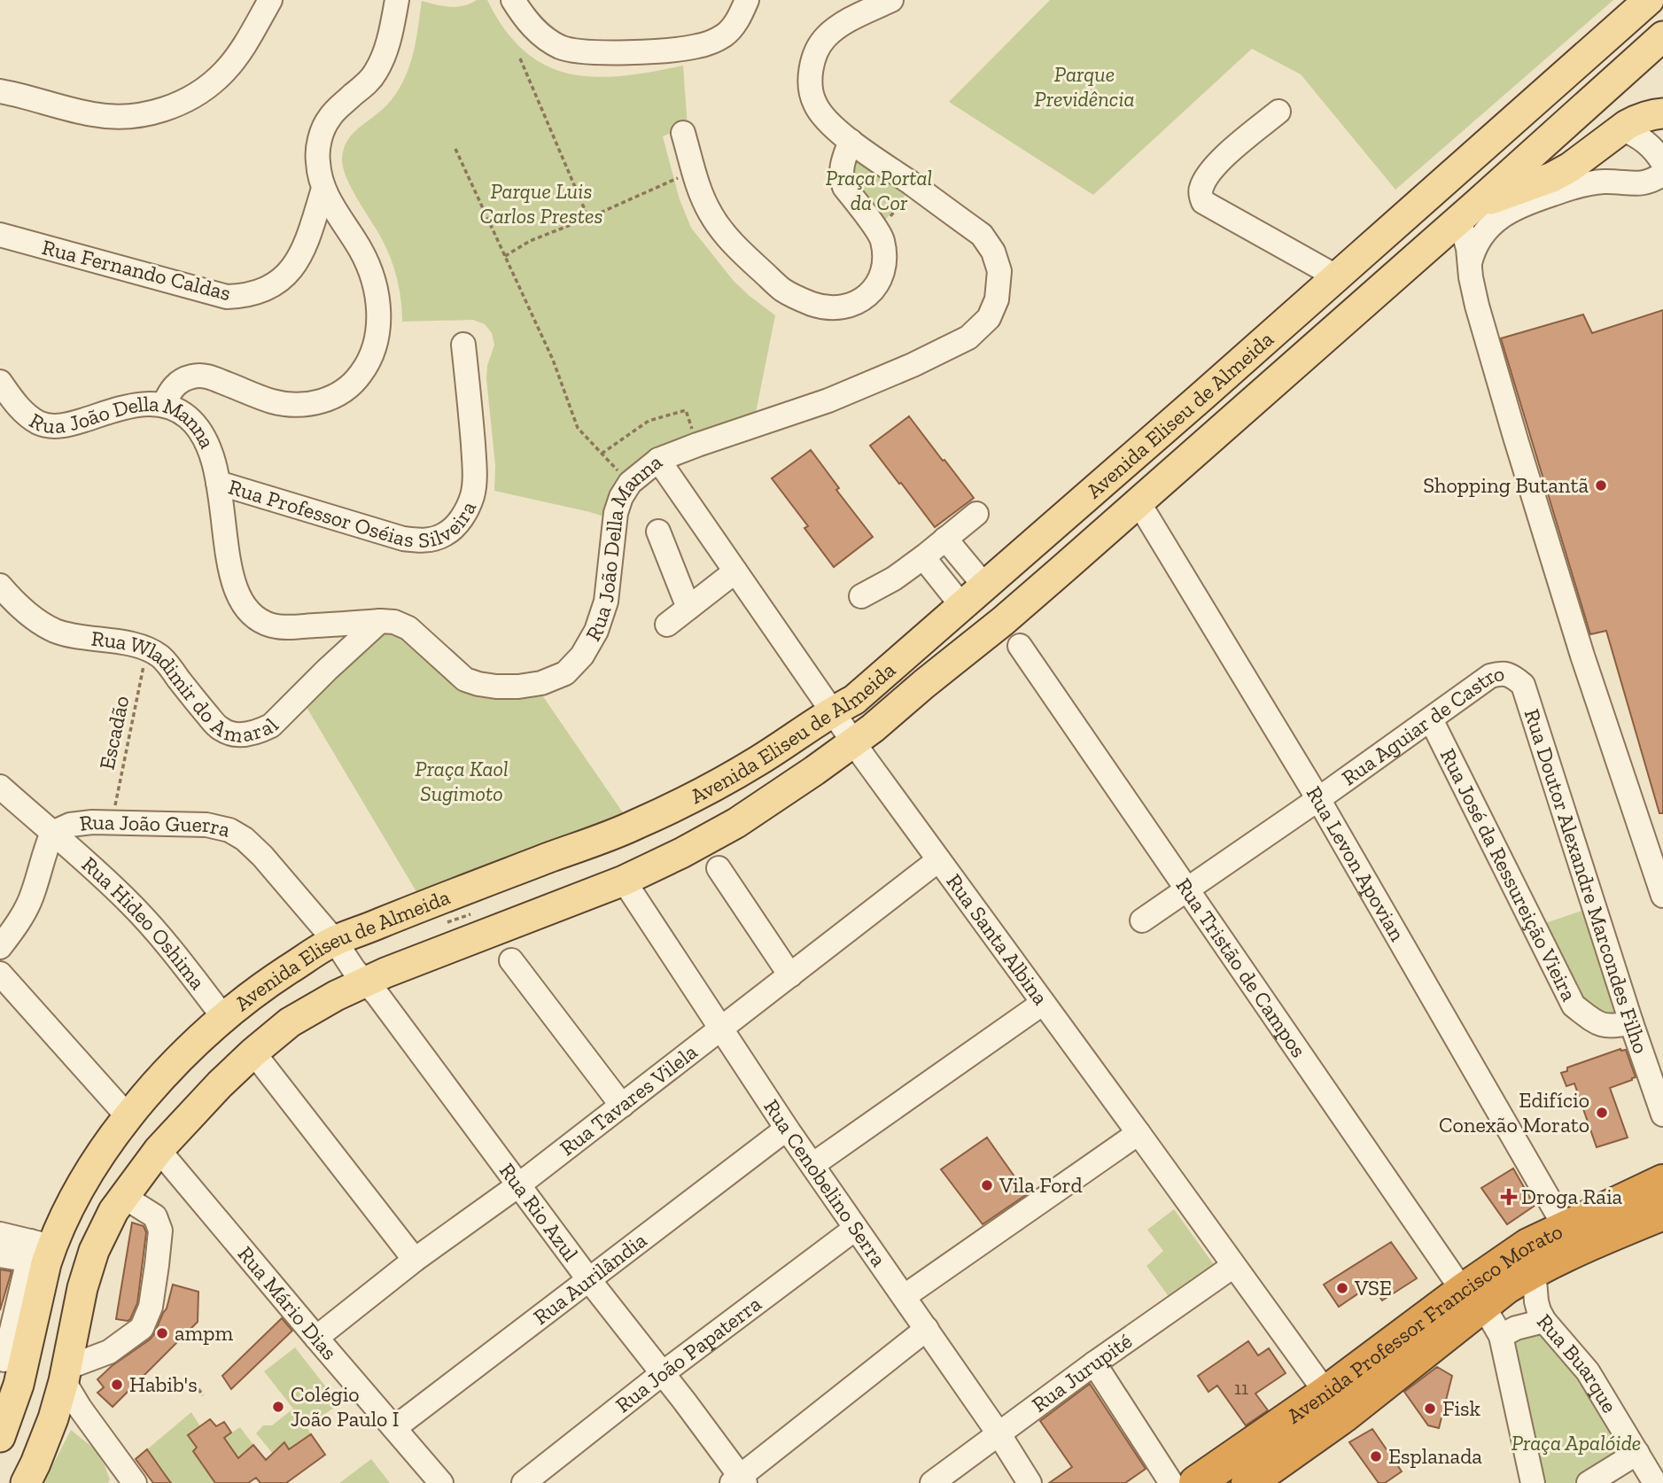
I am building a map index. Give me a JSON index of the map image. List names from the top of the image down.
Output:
{
  "streets": {
    "highway": ["Avenida Professor Francisco Morato"],
    "main road": ["Avenida Eliseu de Almeida"],
    "street": [
      "Rua Fernando Caldas",
      "Rua João Della Manna",
      "Rua Professor Oséias Silveira",
      "Rua Wladimir do Amaral",
      "Rua Aguiar de Castro",
      "Rua João Guerra",
      "Rua Levon Apovian",
      "Rua José da Ressureição Vieira",
      "Rua Doutor Alexandre Marcondes Filho",
      "Rua Hideo Oshima",
      "Rua Santa Albina",
      "Rua Tristão de Campos",
      "Rua Tavares Vilela",
      "Rua Cenobelino Serra",
      "Rua Rio Azul",
      "Rua Aurilândia",
      "Rua Mário Dias",
      "Rua João Papaterra",
      "Rua Buarque",
      "Rua Jurupité"
    ],
    "path": ["Escadão"]
  },
  "crossings": [
    ["Avenida Eliseu de Almeida", "Rua João Guerra"],
    ["Avenida Eliseu de Almeida", "Rua Levon Apovian"],
    ["Avenida Eliseu de Almeida", "Rua Hideo Oshima"],
    ["Avenida Eliseu de Almeida", "Rua Santa Albina"],
    ["Avenida Eliseu de Almeida", "Rua Cenobelino Serra"],
    ["Avenida Eliseu de Almeida", "Rua Rio Azul"],
    ["Avenida Eliseu de Almeida", "Rua Mário Dias"],
    ["Rua João Della Manna", "Rua Professor Oséias Silveira"],
    ["Rua João Della Manna", "Rua Wladimir do Amaral"],
    ["Rua João Della Manna", "Rua Santa Albina"],
    ["Rua Wladimir do Amaral", "Escadão"],
    ["Escadão", "Rua João Guerra"],
    ["Rua Aguiar de Castro", "Rua Levon Apovian"],
    ["Rua Aguiar de Castro", "Rua José da Ressureição Vieira"],
    ["Rua Aguiar de Castro", "Rua Doutor Alexandre Marcondes Filho"],
    ["Rua Aguiar de Castro", "Rua Tristão de Campos"],
    ["Rua João Guerra", "Rua Hideo Oshima"],
    ["Rua João Guerra", "Rua Rio Azul"],
    ["Rua Levon Apovian", "Avenida Professor Francisco Morato"],
    ["Rua José da Ressureição Vieira", "Rua Doutor Alexandre Marcondes Filho"],
    ["Rua Santa Albina", "Rua Tavares Vilela"],
    ["Rua Santa Albina", "Avenida Professor Francisco Morato"],
    ["Rua Santa Albina", "Rua Jurupité"],
    ["Rua Tristão de Campos", "Avenida Professor Francisco Morato"],
    ["Rua Tavares Vilela", "Rua Cenobelino Serra"],
    ["Rua Tavares Vilela", "Rua Rio Azul"],
    ["Rua Tavares Vilela", "Rua Mário Dias"],
    ["Rua Cenobelino Serra", "Rua Aurilândia"],
    ["Rua Cenobelino Serra", "Rua João Papaterra"],
    ["Rua Cenobelino Serra", "Rua Jurupité"],
    ["Rua Rio Azul", "Rua Aurilândia"],
    ["Rua Rio Azul", "Rua João Papaterra"],
    ["Rua Aurilândia", "Rua Mário Dias"],
    ["Avenida Professor Francisco Morato", "Rua Buarque"]
  ],
  "parks": [
    "Parque Previdência",
    "Praça Portal da Cor",
    "Parque Luis Carlos Prestes",
    "Praça Kaol Sugimoto",
    "Praça Apalóide"
  ],
  "places": {
    "other": [
      "Shopping Butantã",
      "Edifício Conexão Morato",
      "Vila Ford",
      "VSE",
      "ampm",
      "Habib's",
      "Colégio João Paulo I",
      "Fisk",
      "Esplanada"
    ],
    "health": ["Droga Raia"]
  },
  "house_numbers": ["11"]
}
